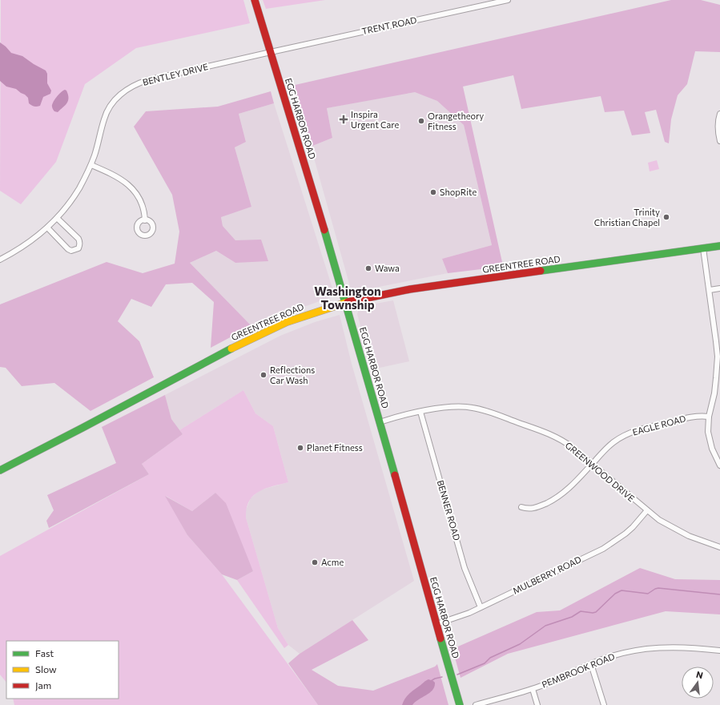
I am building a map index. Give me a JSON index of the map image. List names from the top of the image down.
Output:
{
  "streets": {
    "street": [
      "TRENT ROAD",
      "BENTLEY DRIVE",
      "EGG HARBOR ROAD",
      "GREENTREE ROAD",
      "EAGLE ROAD",
      "GREENWOOD DRIVE",
      "BENNER ROAD",
      "MULBERRY ROAD",
      "PEMBROOK ROAD"
    ]
  },
  "crossings": [
    ["TRENT ROAD", "BENTLEY DRIVE"],
    ["TRENT ROAD", "EGG HARBOR ROAD"],
    ["BENTLEY DRIVE", "EGG HARBOR ROAD"],
    ["EGG HARBOR ROAD", "GREENTREE ROAD"],
    ["EGG HARBOR ROAD", "GREENWOOD DRIVE"],
    ["EGG HARBOR ROAD", "MULBERRY ROAD"],
    ["EAGLE ROAD", "GREENWOOD DRIVE"],
    ["GREENWOOD DRIVE", "BENNER ROAD"],
    ["GREENWOOD DRIVE", "MULBERRY ROAD"],
    ["BENNER ROAD", "MULBERRY ROAD"]
  ],
  "districts": ["Washington Township"],
  "places": {
    "health": ["Inspira Urgent Care"],
    "other": [
      "Orangetheory Fitness",
      "ShopRite",
      "Trinity Christian Chapel",
      "Wawa",
      "Reflections Car Wash",
      "Planet Fitness",
      "Acme"
    ]
  },
  "legend": ["Fast", "Slow", "Jam"],
  "north": "top"
}
